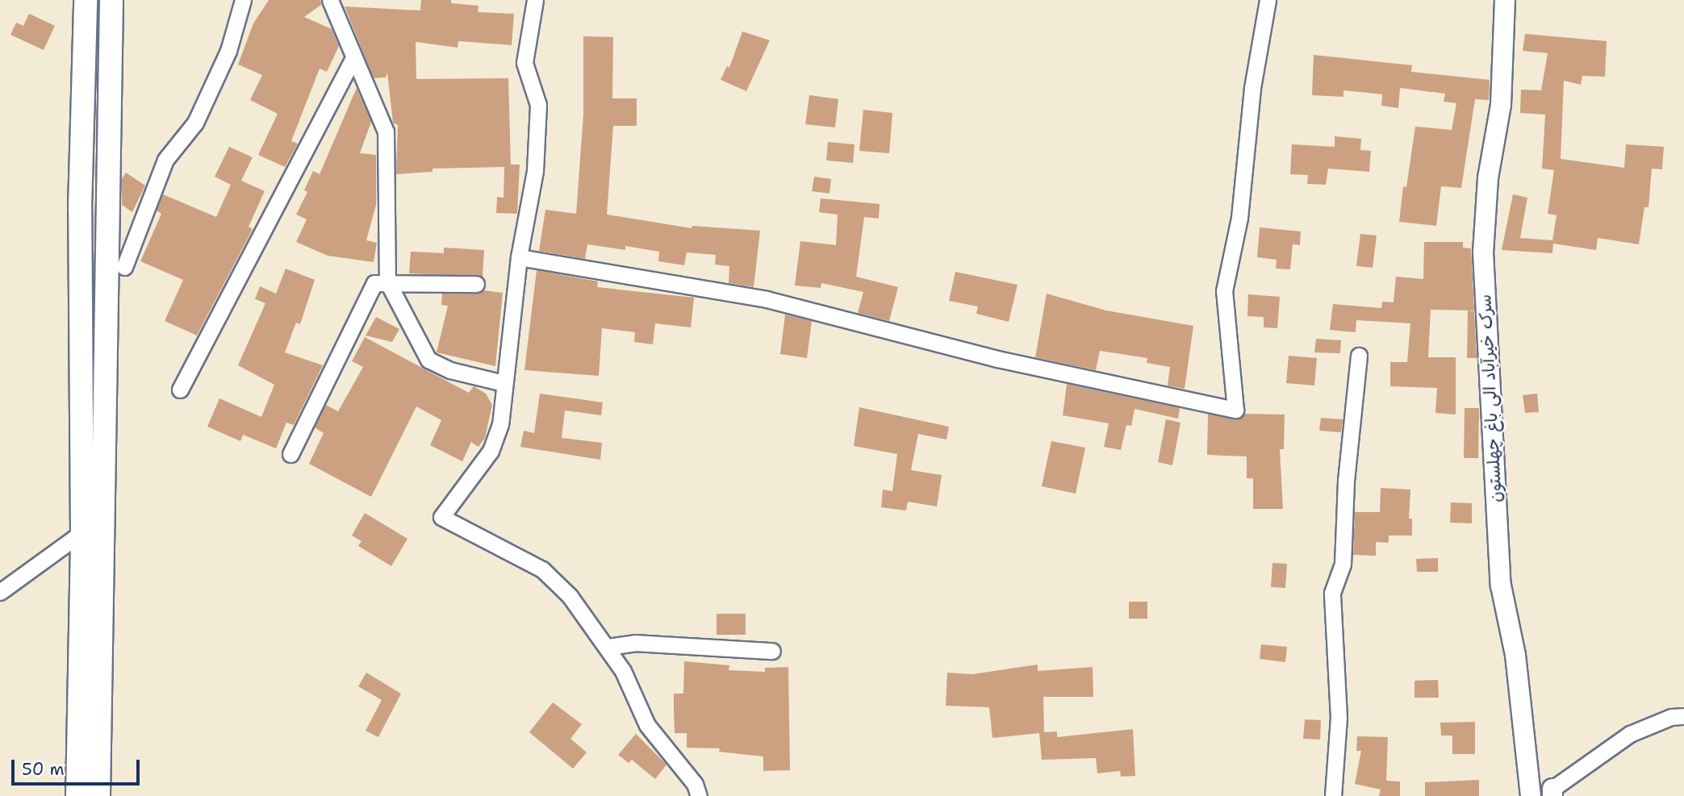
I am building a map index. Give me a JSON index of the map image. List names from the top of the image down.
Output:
{
  "streets": {
    "street": ["سرک خیرآباد الی باغ چهلستون"]
  },
  "scale_bar": "50 m"
}
